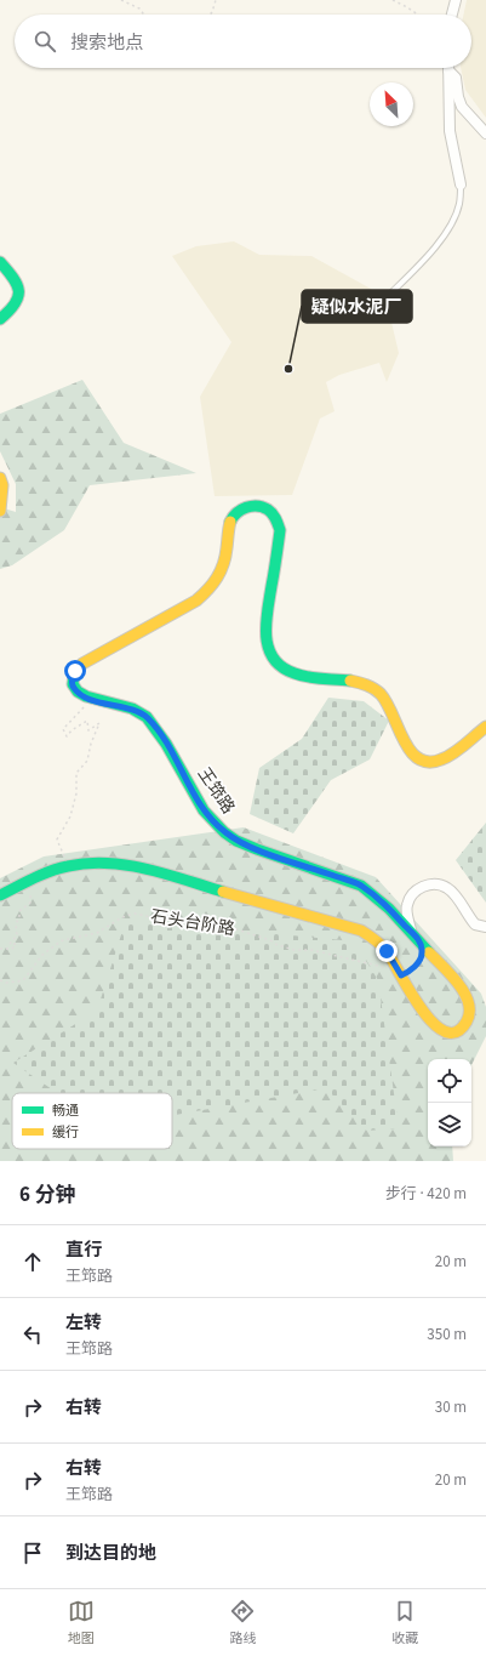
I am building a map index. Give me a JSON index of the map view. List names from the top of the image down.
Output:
{
  "streets": {
    "main road": ["王筇路"],
    "path": ["石头台阶路"]
  },
  "places": ["疑似水泥厂"],
  "legend": ["畅通", "缓行"],
  "north": "top left",
  "page": {
    "search": "搜索地点",
    "heading": ["6 分钟", "步行 · 420 m"],
    "list": [
      ["直行", "王筇路", "20 m"],
      ["左转", "王筇路", "350 m"],
      ["右转", "30 m"],
      ["右转", "王筇路", "20 m"],
      "到达目的地"
    ],
    "nav": ["地图", "路线", "收藏"]
  }
}
